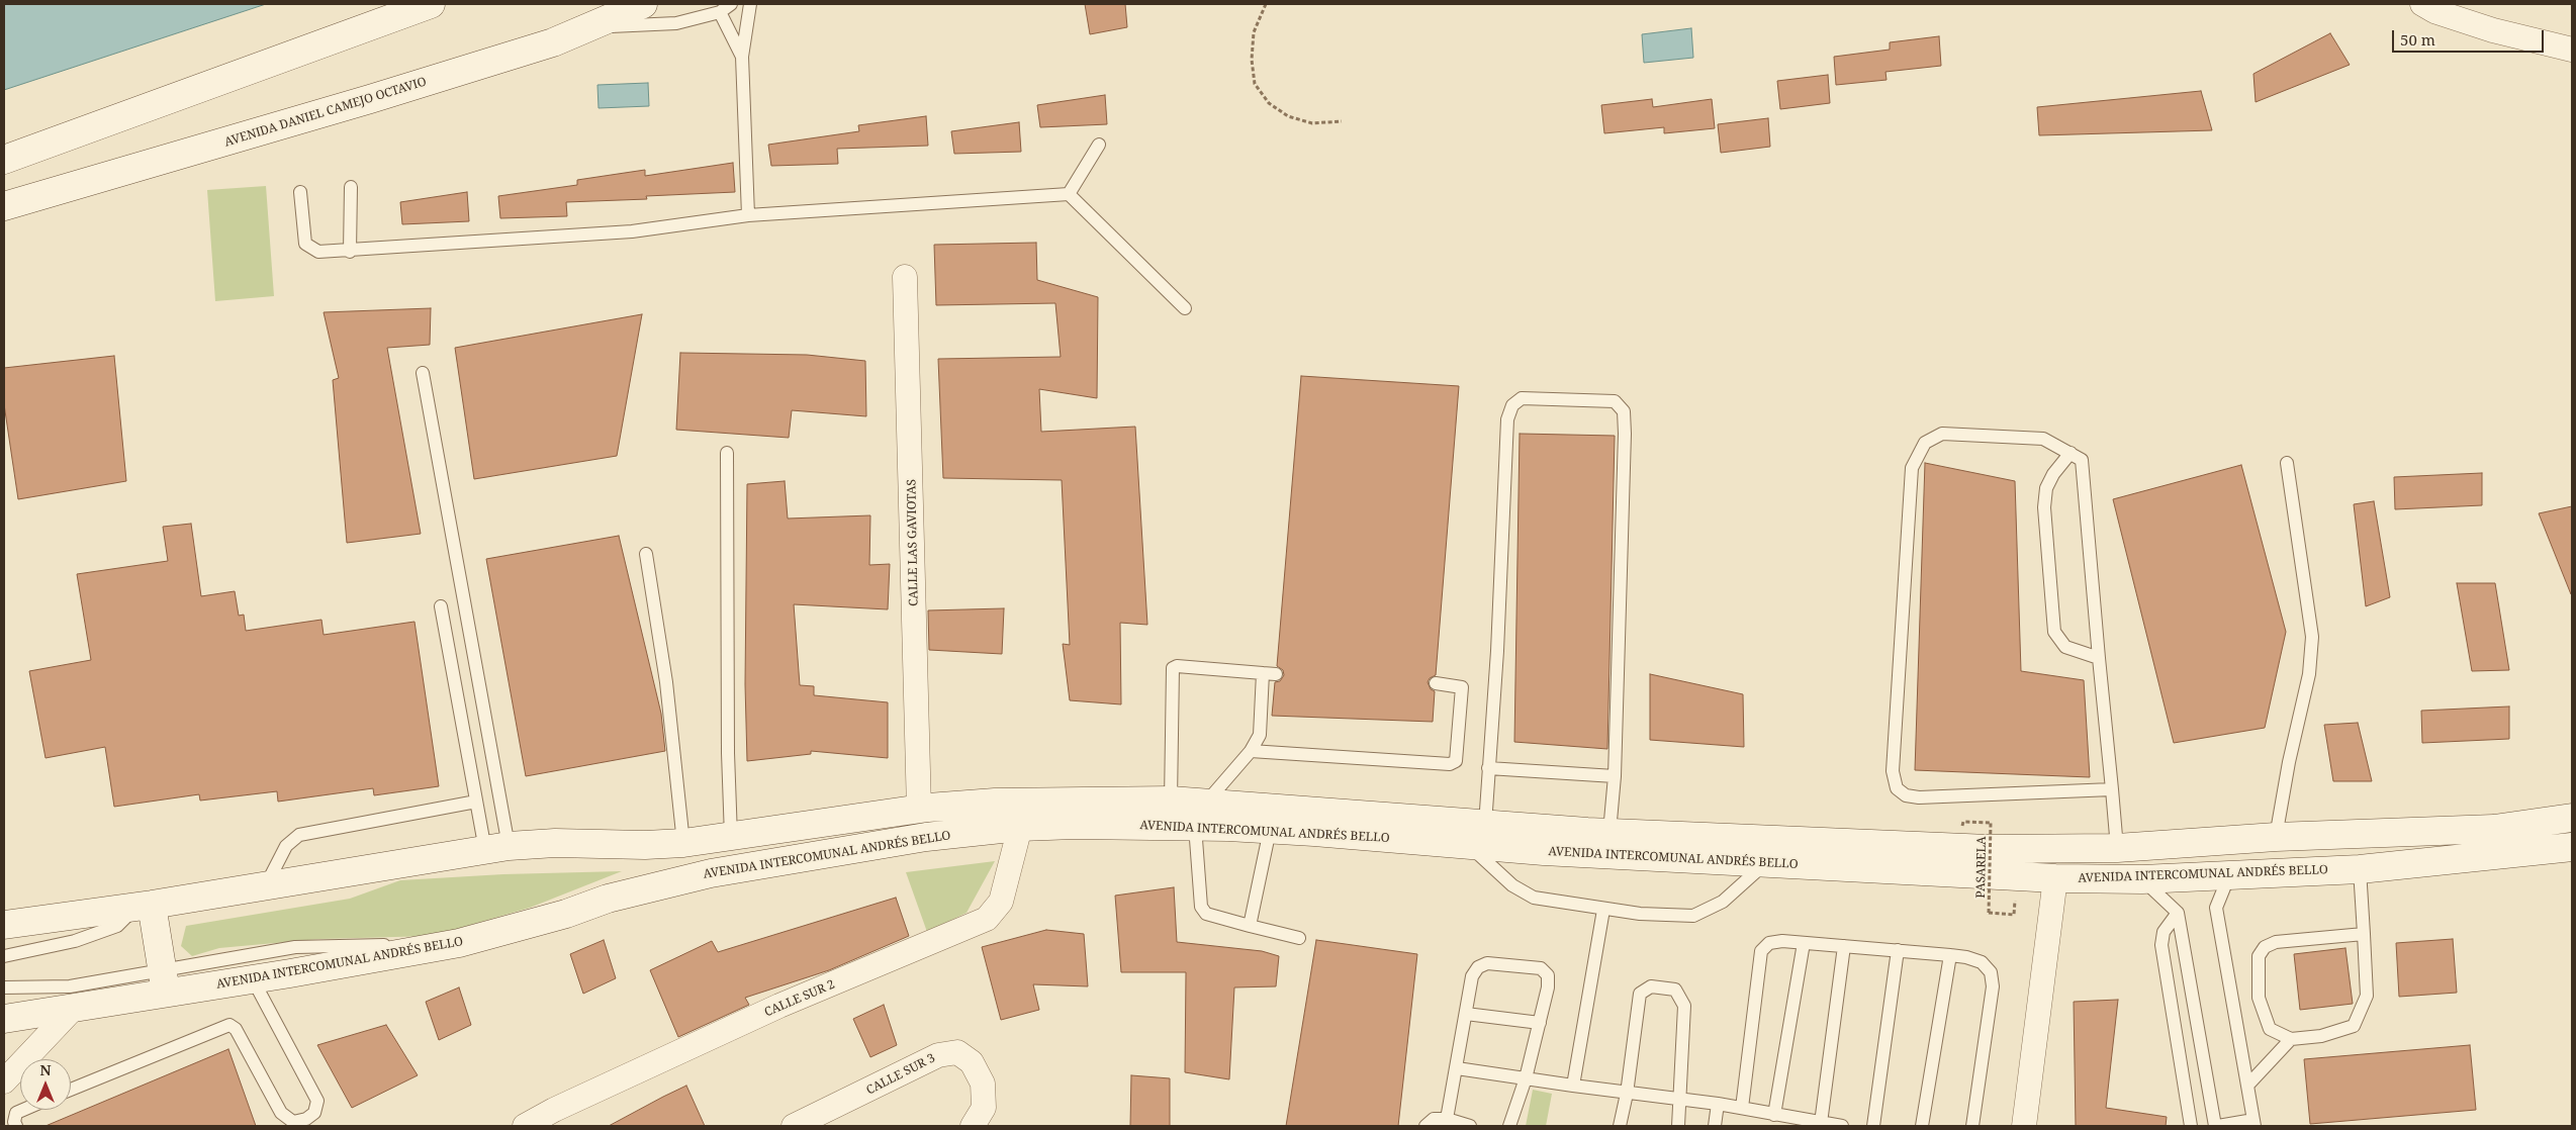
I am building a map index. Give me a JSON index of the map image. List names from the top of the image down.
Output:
{
  "streets": {
    "main road": ["AVENIDA DANIEL CAMEJO OCTAVIO", "AVENIDA INTERCOMUNAL ANDRÉS BELLO"],
    "street": ["CALLE LAS GAVIOTAS", "CALLE SUR 2", "CALLE SUR 3"],
    "path": ["PASARELA"]
  },
  "crossings": [
    ["CALLE LAS GAVIOTAS", "AVENIDA INTERCOMUNAL ANDRÉS BELLO"],
    ["AVENIDA INTERCOMUNAL ANDRÉS BELLO", "PASARELA"],
    ["AVENIDA INTERCOMUNAL ANDRÉS BELLO", "CALLE SUR 2"]
  ],
  "scale_bar": "50 m",
  "north": "top"
}
